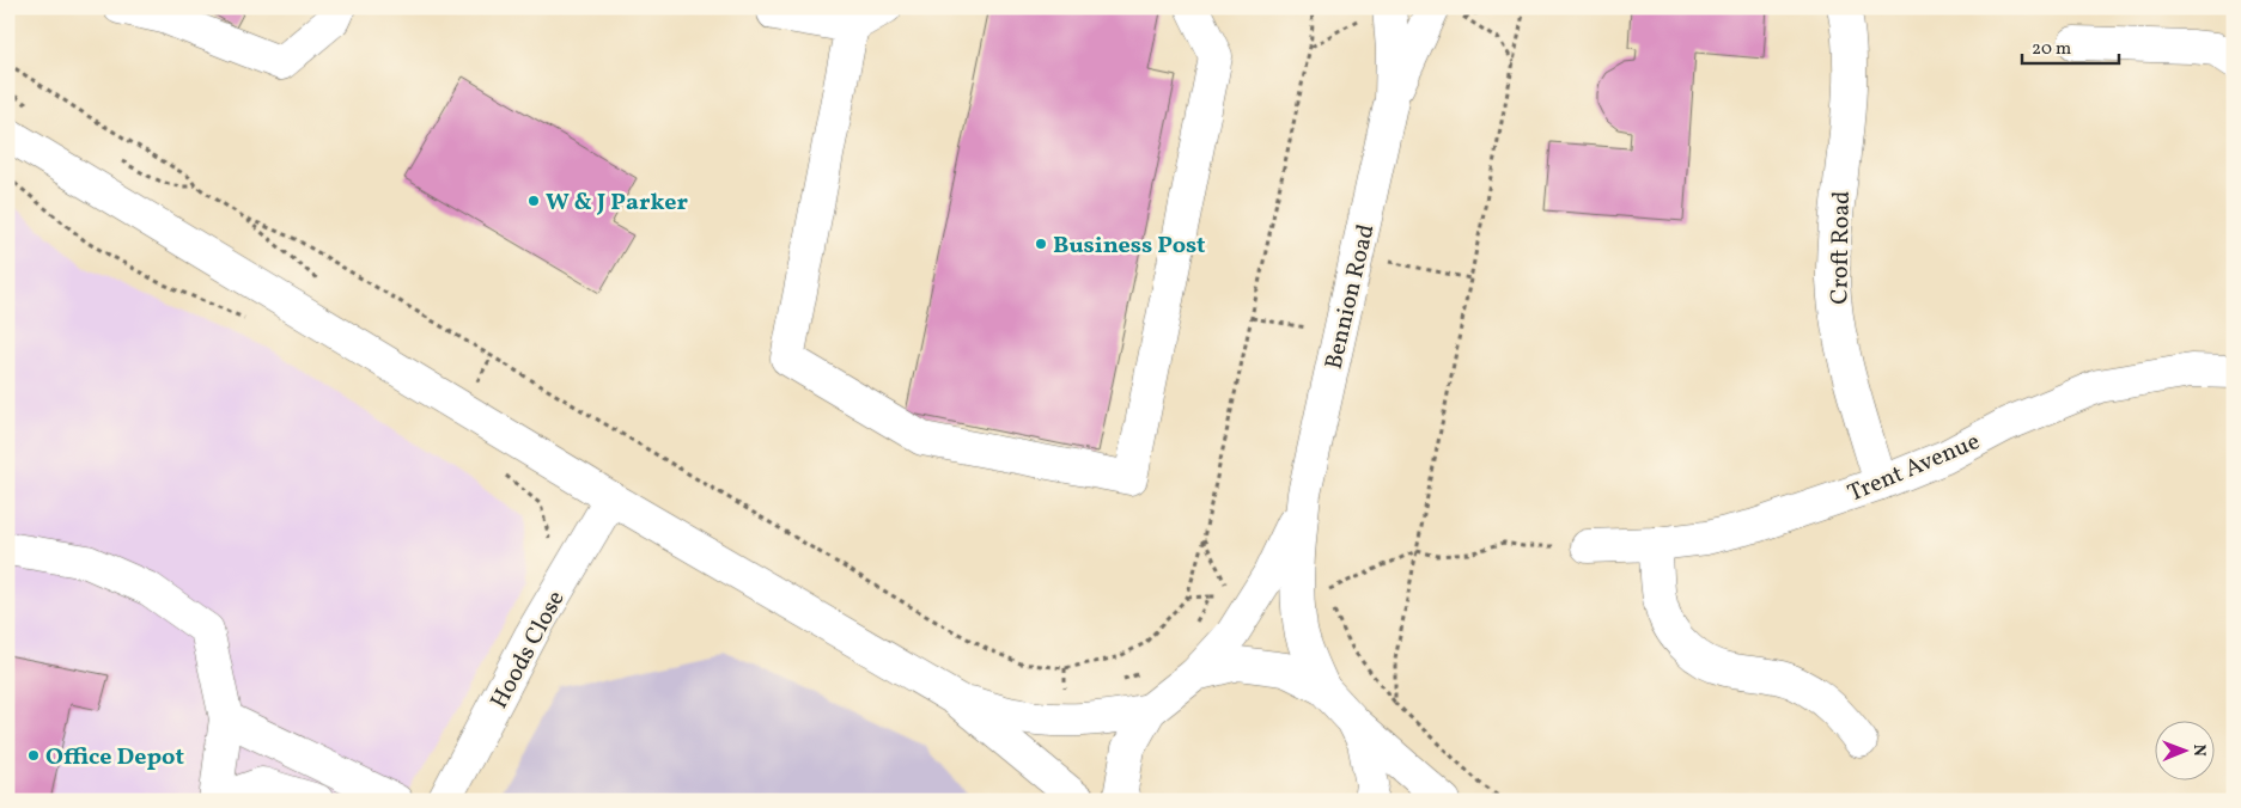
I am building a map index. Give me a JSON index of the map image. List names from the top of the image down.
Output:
{
  "streets": {
    "street": [
      "Croft Road",
      "Bennion Road",
      "Trent Avenue",
      "Hoods Close"
    ]
  },
  "crossings": [
    ["Croft Road", "Trent Avenue"]
  ],
  "places": ["W & J Parker", "Business Post", "Office Depot"],
  "scale_bar": "20 m",
  "north": "right"
}
